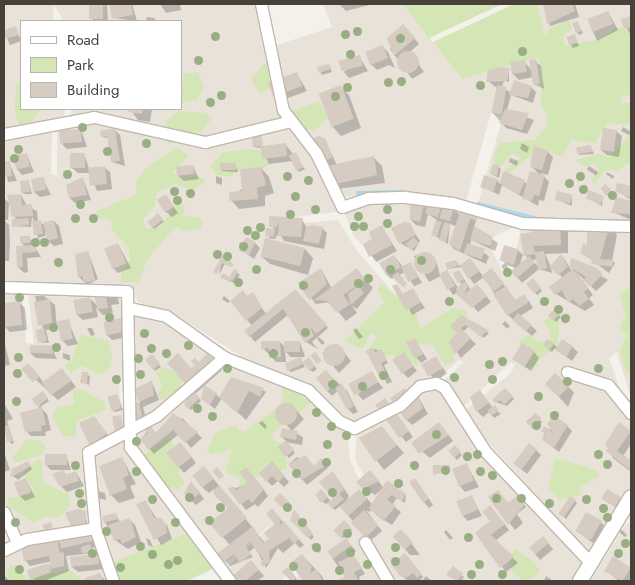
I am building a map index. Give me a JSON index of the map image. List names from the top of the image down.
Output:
{
  "legend": ["Road", "Park", "Building"]
}
